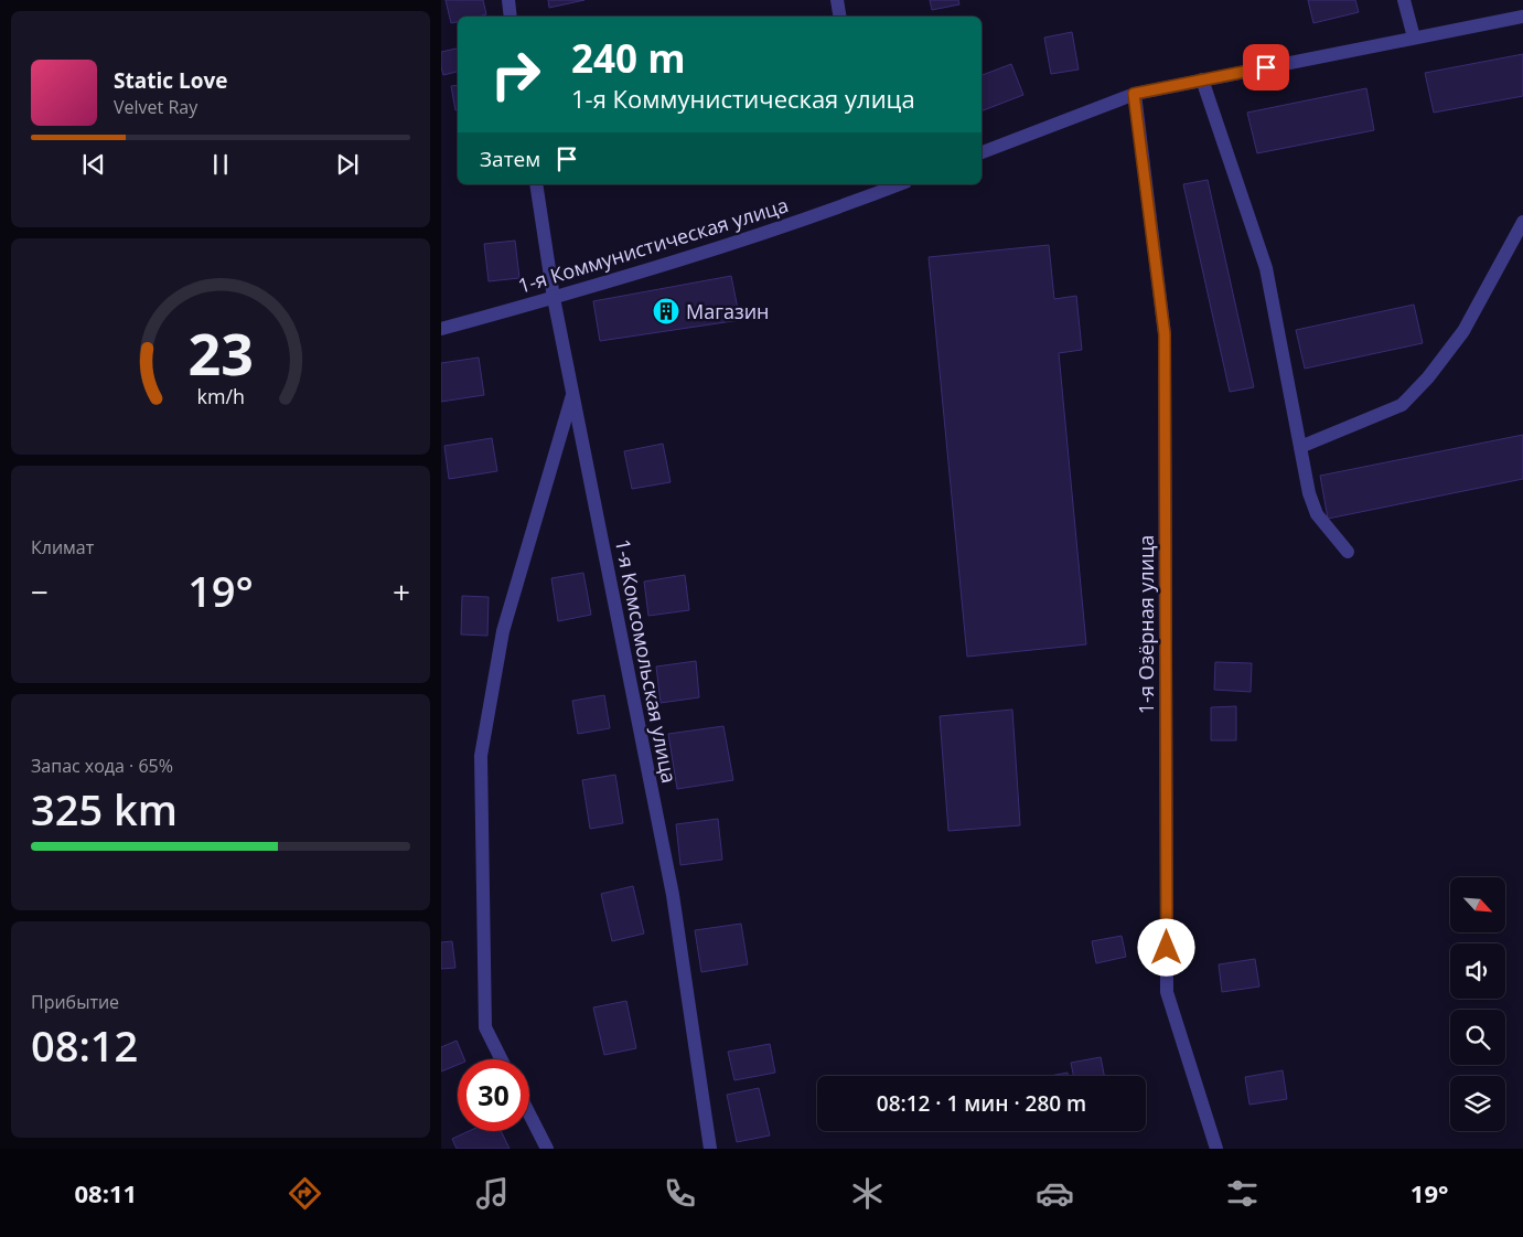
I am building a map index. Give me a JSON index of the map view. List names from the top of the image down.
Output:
{
  "streets": {
    "street": ["1-я Коммунистическая улица", "1-я Озёрная улица", "1-я Комсомольская улица"]
  },
  "crossings": [
    ["1-я Коммунистическая улица", "1-я Комсомольская улица"]
  ],
  "places": {
    "building": ["Магазин"]
  },
  "north": "bottom right",
  "page": {
    "turn": ["240 m", "1-я Коммунистическая улица"],
    "song": ["Static Love", "Velvet Ray"],
    "then": "Затем",
    "tile": [
      "Климат",
      ["Запас хода · 65%", "325 km"],
      ["Прибытие", "08:12"]
    ],
    "heat": ["−", "19°", "+"],
    "limit": "30",
    "trip": "08:12 · 1 мин · 280 m",
    "tabs": ["08:11", "19°"],
    "gauge": ["23", "km/h"]
  }
}
